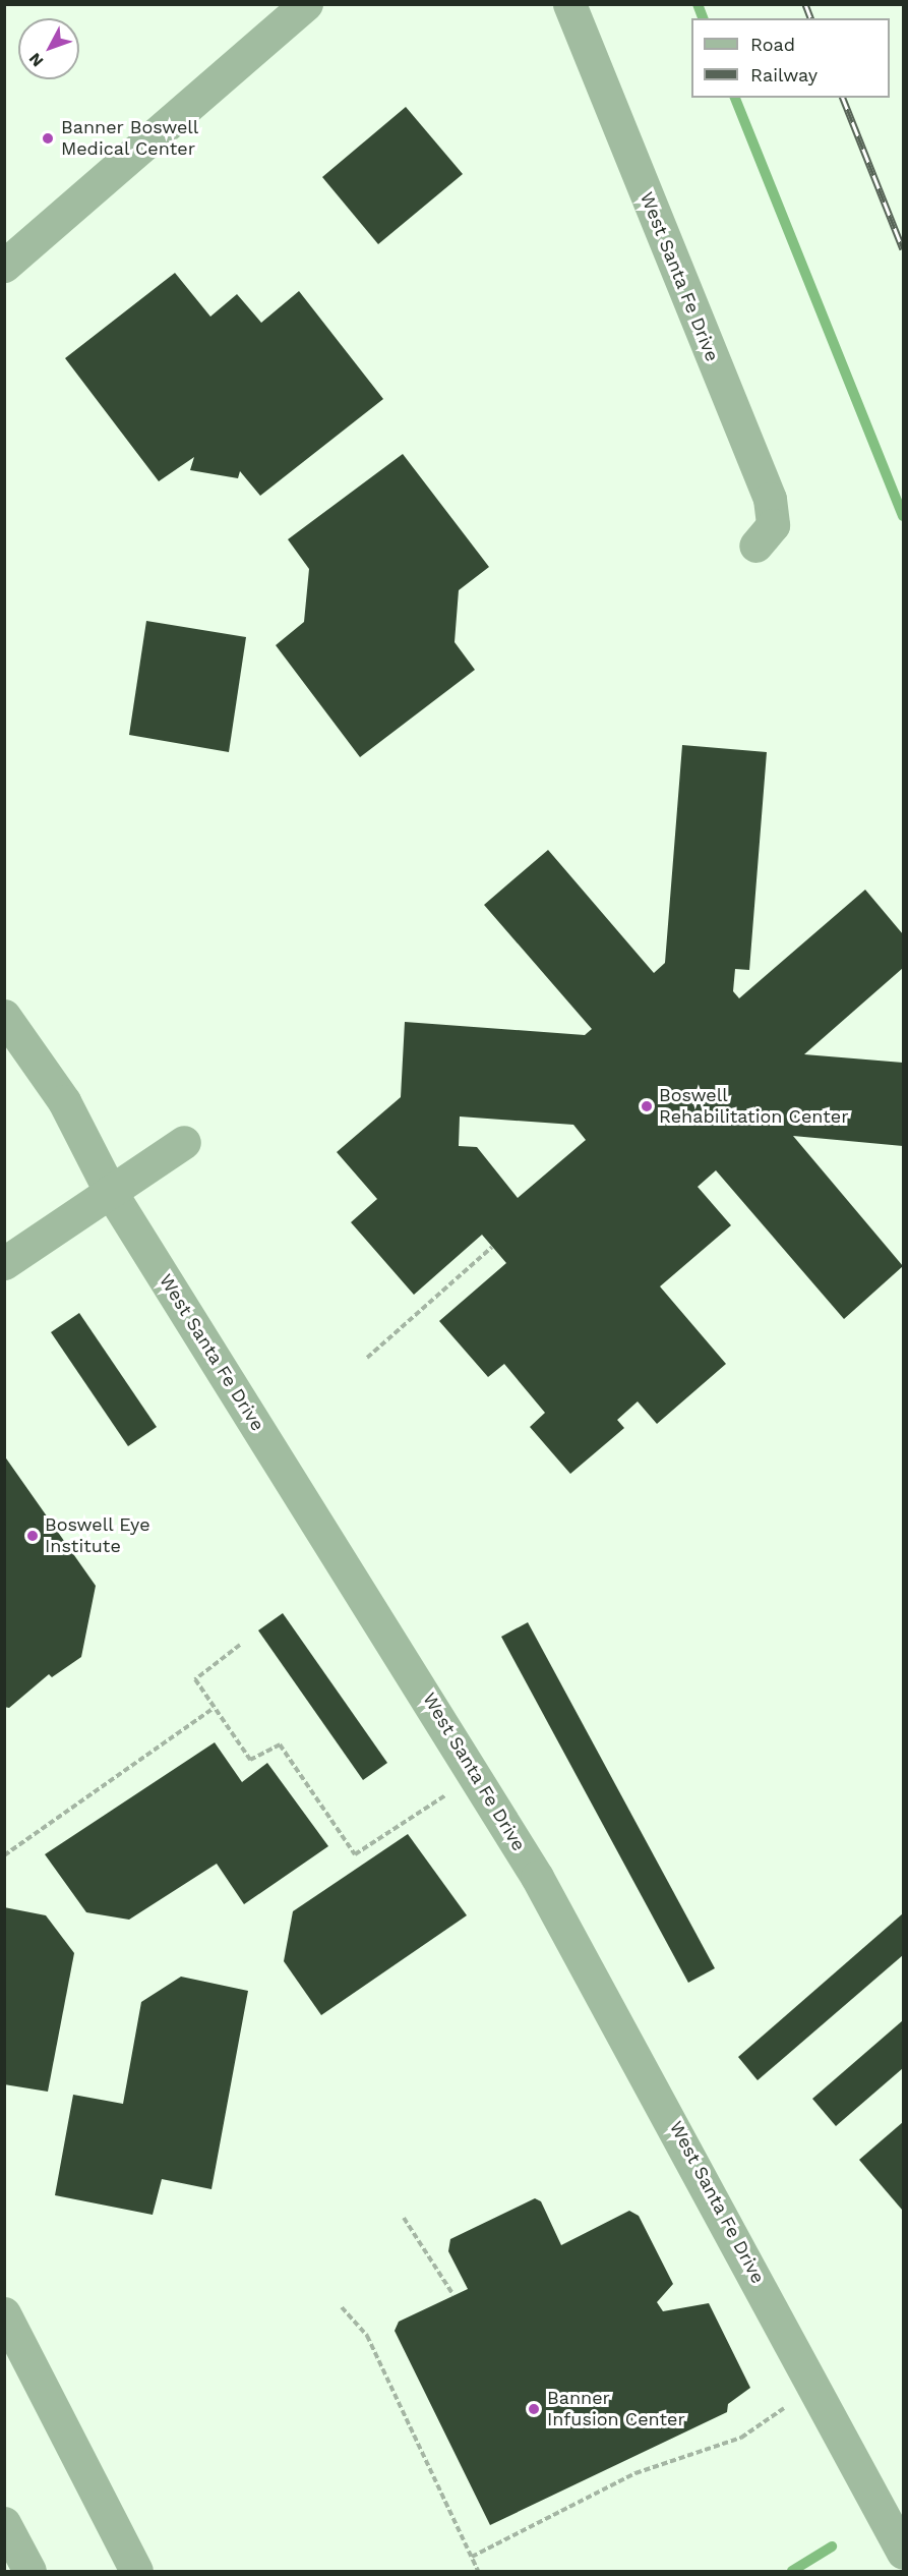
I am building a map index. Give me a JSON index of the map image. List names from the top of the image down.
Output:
{
  "streets": {
    "street": ["West Santa Fe Drive"]
  },
  "places": [
    "Banner Boswell Medical Center",
    "Boswell Rehabilitation Center",
    "Boswell Eye Institute",
    "Banner Infusion Center"
  ],
  "legend": ["Road", "Railway"],
  "north": "bottom left"
}
